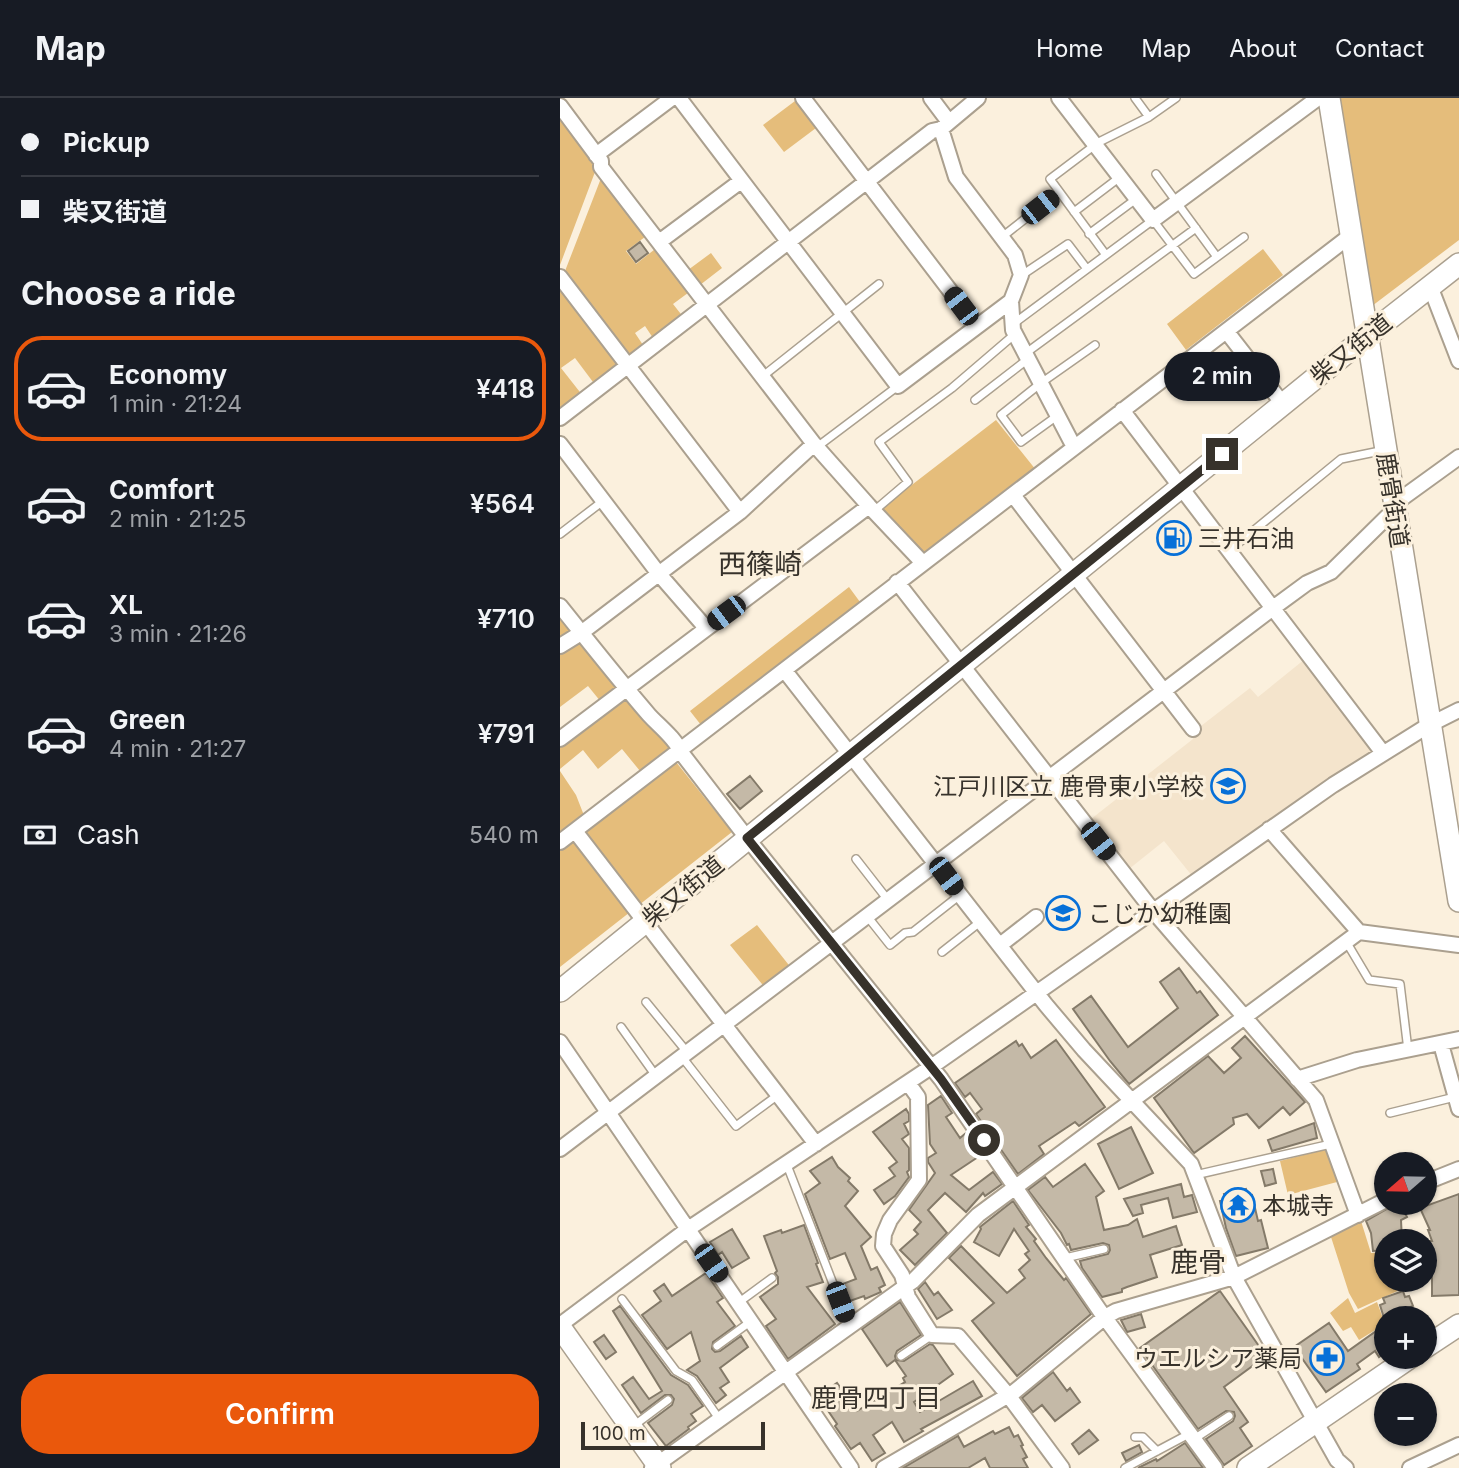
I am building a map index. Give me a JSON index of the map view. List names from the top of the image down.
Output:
{
  "streets": {
    "street": ["柴又街道", "鹿骨街道"]
  },
  "crossings": [
    ["柴又街道", "鹿骨街道"]
  ],
  "districts": ["西篠崎", "鹿骨", "鹿骨四丁目"],
  "places": {
    "fuel station": ["三井石油"],
    "school or university": ["江戸川区立 鹿骨東小学校", "こじか幼稚園"],
    "temple": ["本城寺"],
    "pharmacy": ["ウエルシア薬局"]
  },
  "scale_bar": "100 m",
  "north": "left",
  "page": {
    "header": "Map",
    "nav": [
      "Home",
      "Map",
      "About",
      "Contact"
    ],
    "banner": ["Pickup", "柴又街道"],
    "heading": "Choose a ride",
    "list": [
      {
        "name": "Economy",
        "note": "1 min · 21:24",
        "value": "¥418"
      },
      {
        "name": "Comfort",
        "note": "2 min · 21:25",
        "value": "¥564"
      },
      {
        "name": "XL",
        "note": "3 min · 21:26",
        "value": "¥710"
      },
      {
        "name": "Green",
        "note": "4 min · 21:27",
        "value": "¥791"
      }
    ],
    "bubble": "2 min",
    "pay": ["Cash", "540 m"],
    "map_buttons": ["+", "−"],
    "buttons": "Confirm",
    "scale": "100 m"
  }
}
